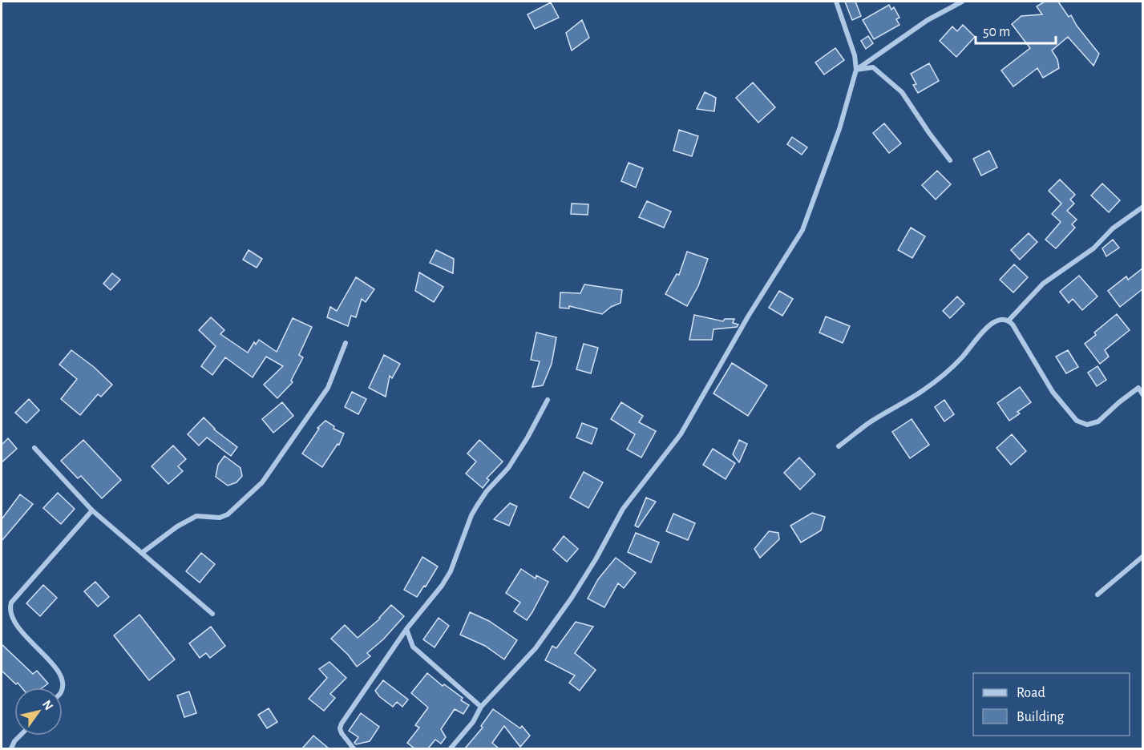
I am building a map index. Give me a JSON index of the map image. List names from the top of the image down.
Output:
{
  "legend": ["Road", "Building"],
  "scale_bar": "50 m",
  "north": "top right"
}
